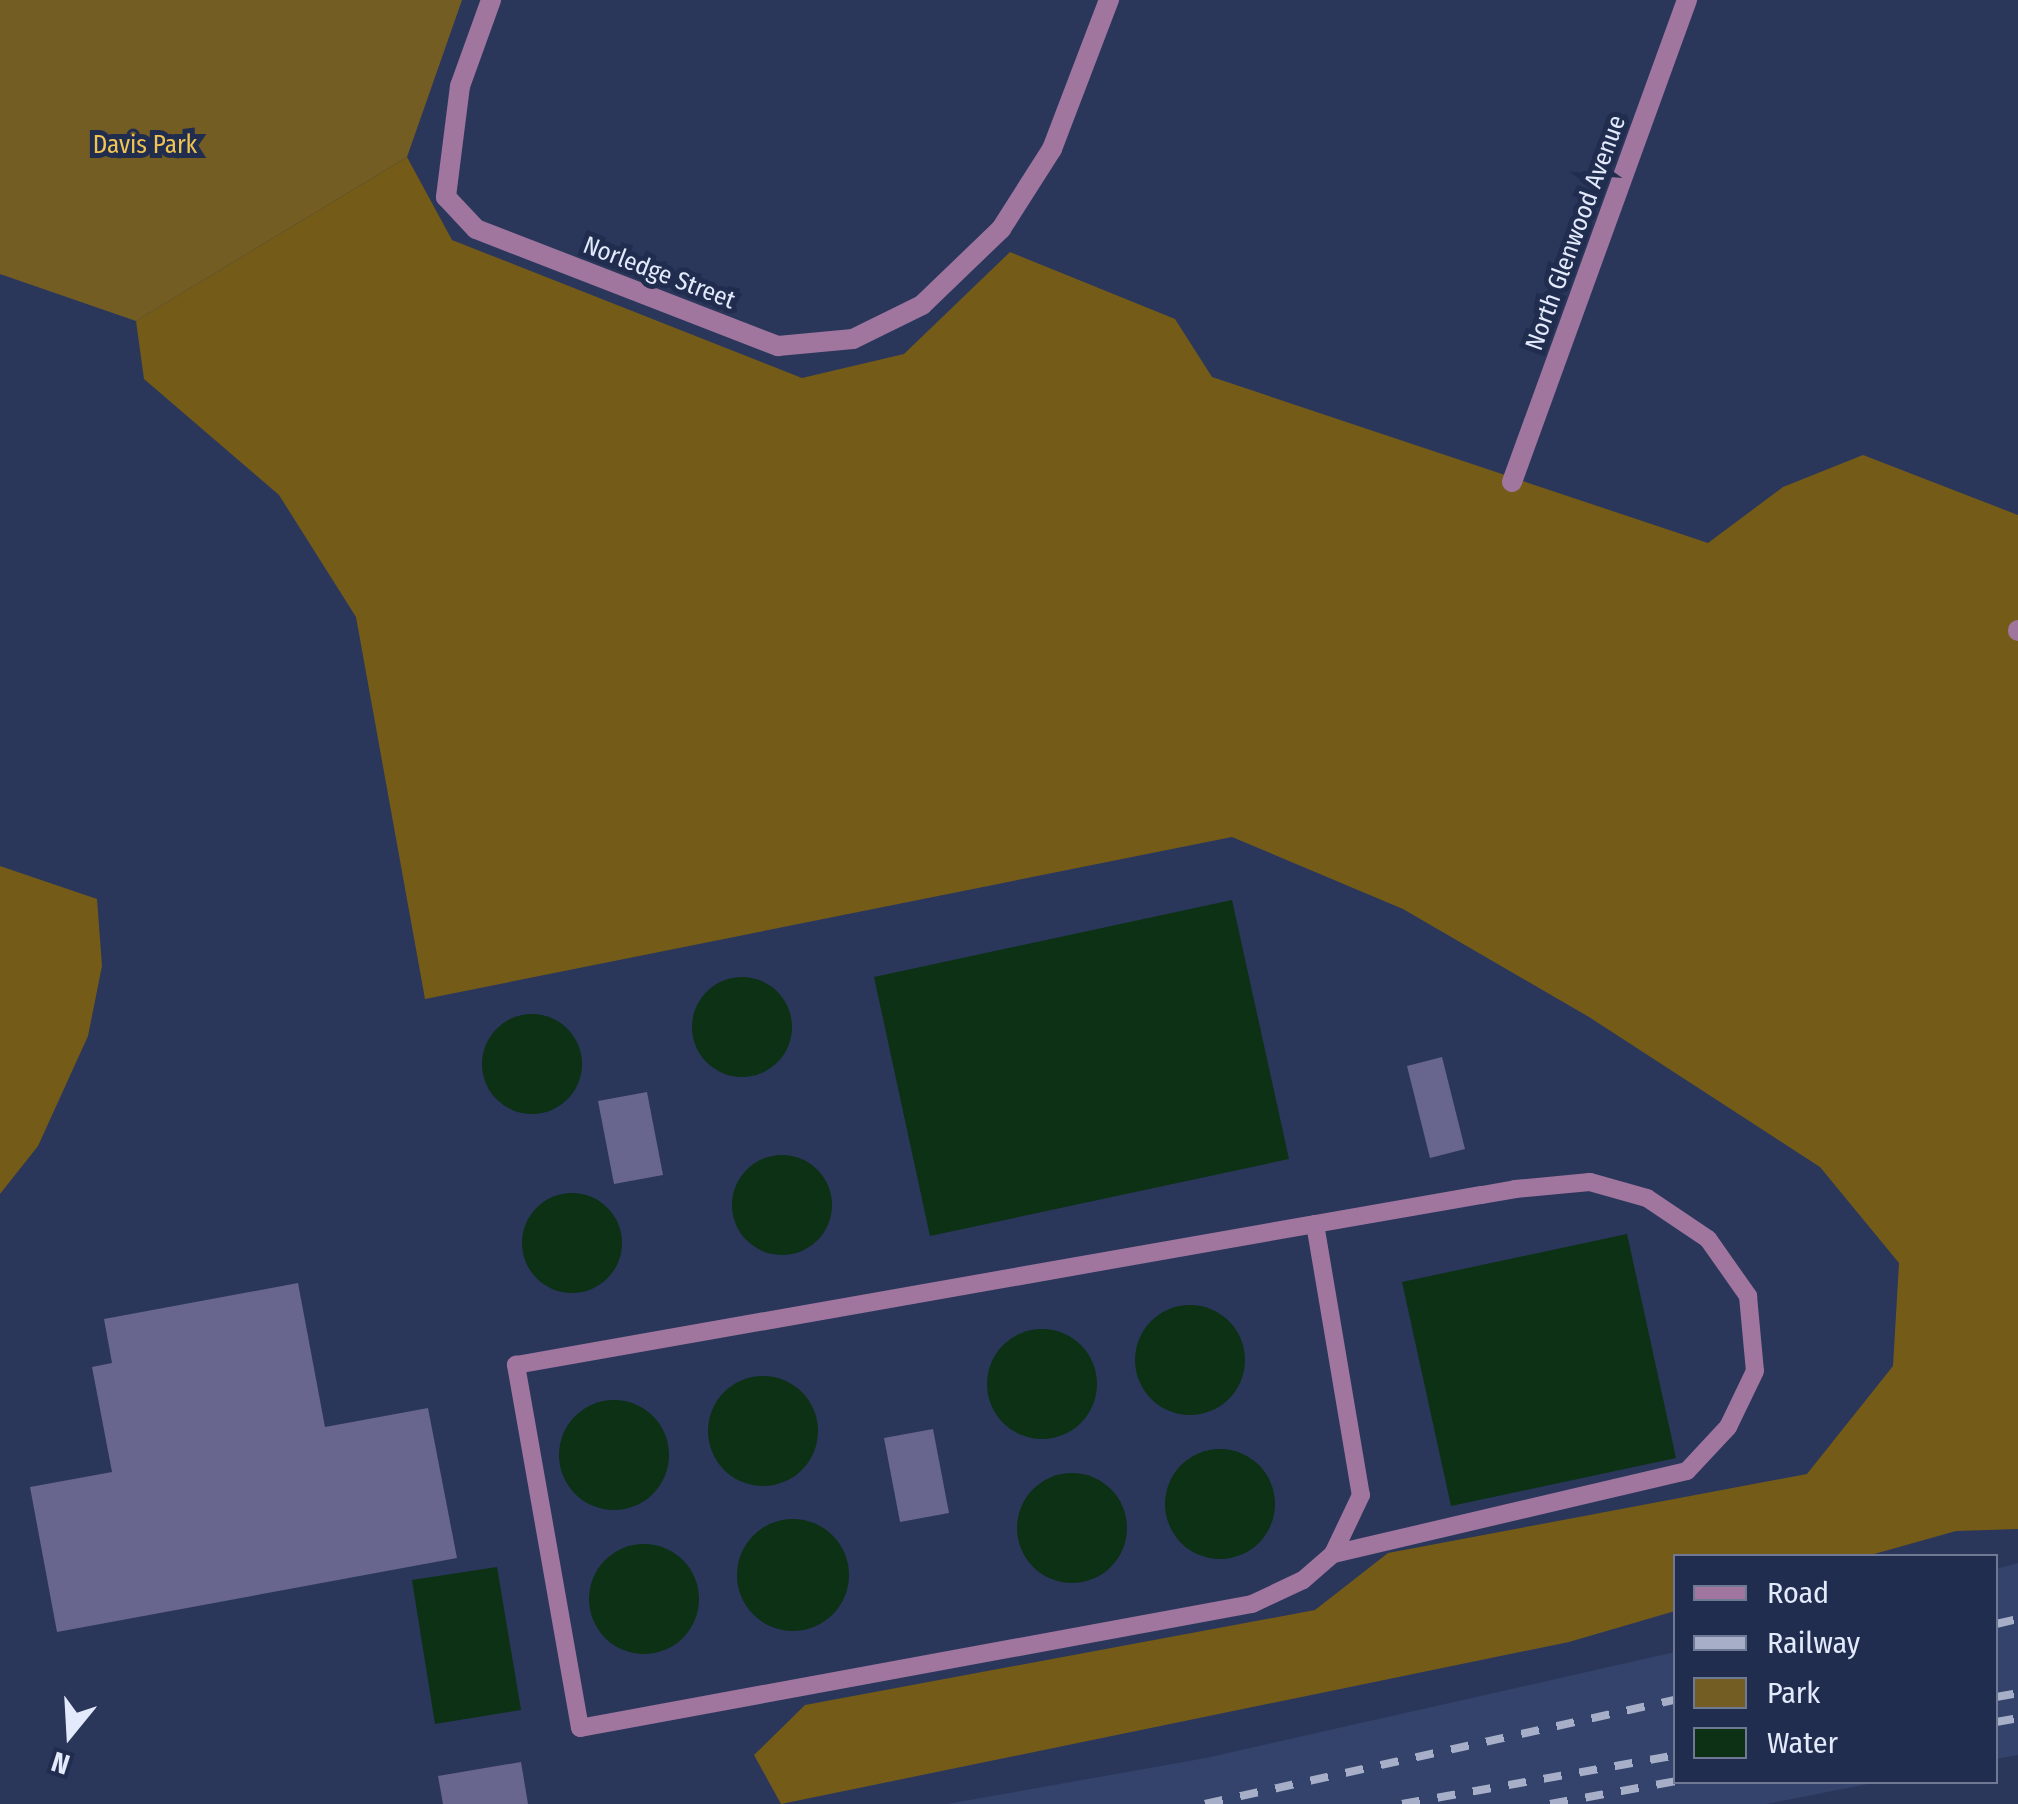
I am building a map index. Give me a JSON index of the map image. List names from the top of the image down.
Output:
{
  "streets": {
    "street": ["North Glenwood Avenue", "Norledge Street"]
  },
  "parks": ["Davis Park"],
  "legend": [
    "Road",
    "Railway",
    "Park",
    "Water"
  ],
  "north": "bottom"
}
